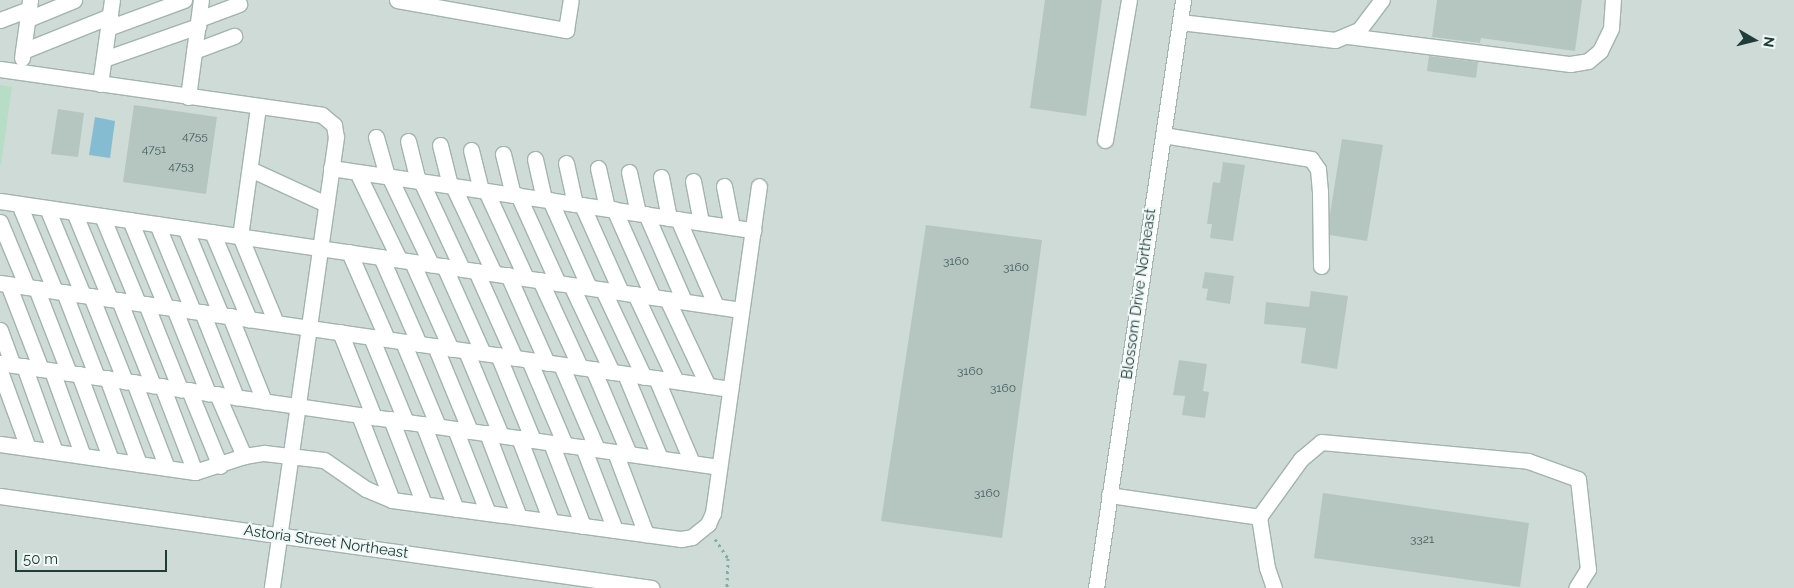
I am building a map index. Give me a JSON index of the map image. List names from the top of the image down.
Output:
{
  "streets": {
    "street": ["Blossom Drive Northeast", "Astoria Street Northeast"]
  },
  "house_numbers": [
    "4755",
    "4751",
    "4753",
    "3160",
    "3160",
    "3160",
    "3160",
    "3160",
    "3321"
  ],
  "scale_bar": "50 m",
  "north": "right"
}
